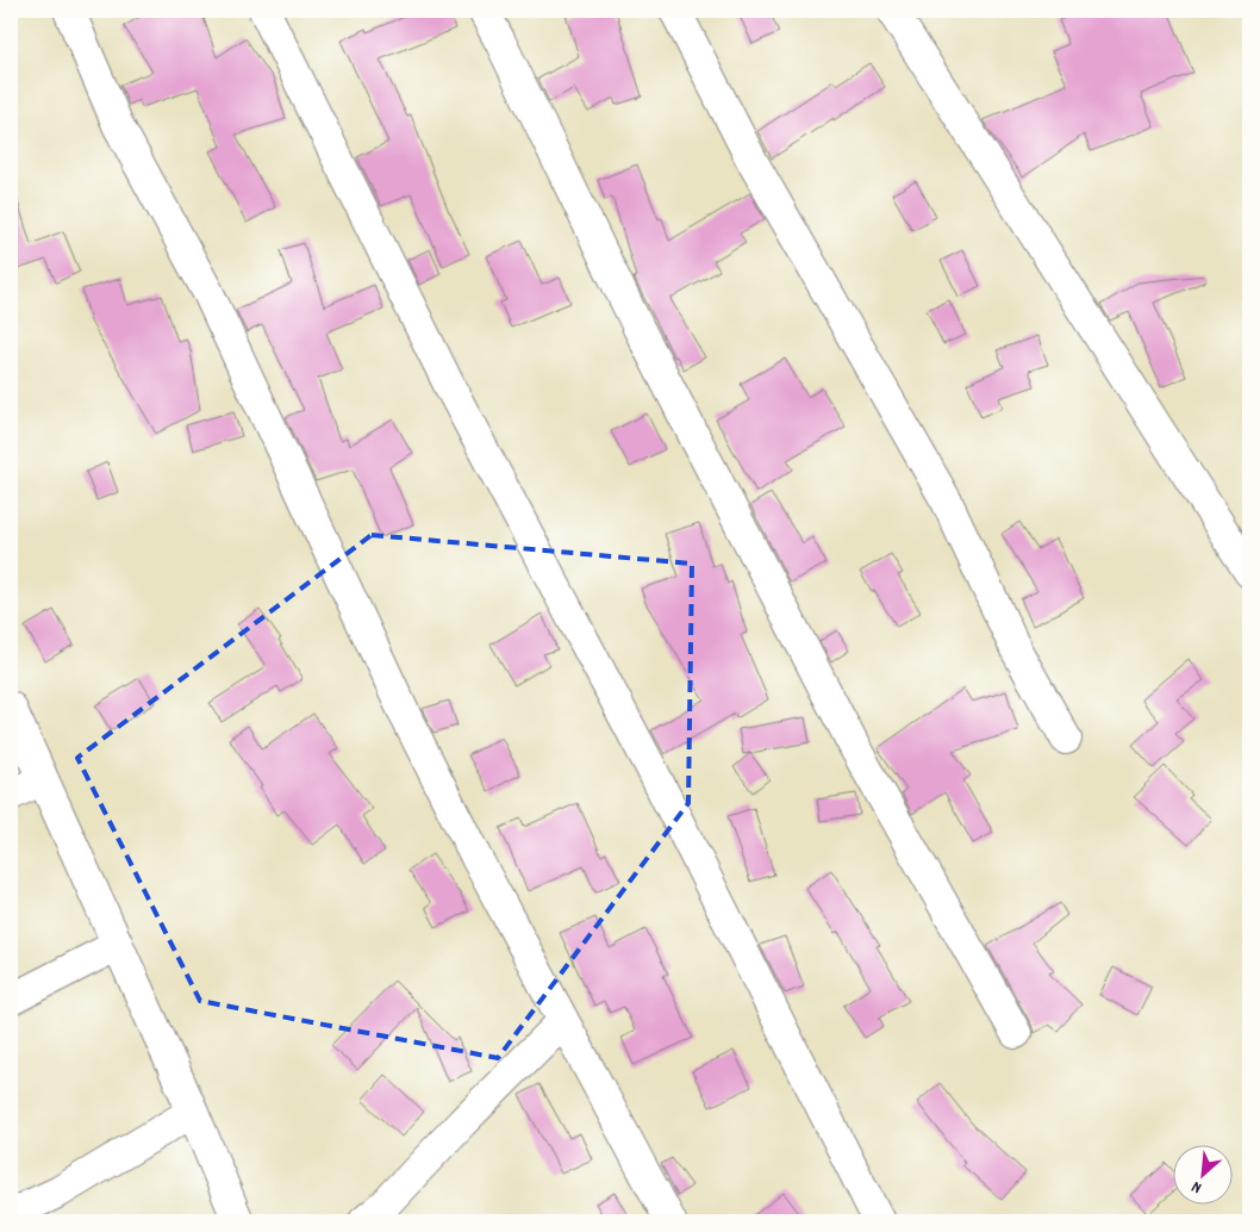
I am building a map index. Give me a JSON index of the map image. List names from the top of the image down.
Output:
{
  "north": "bottom left"
}
